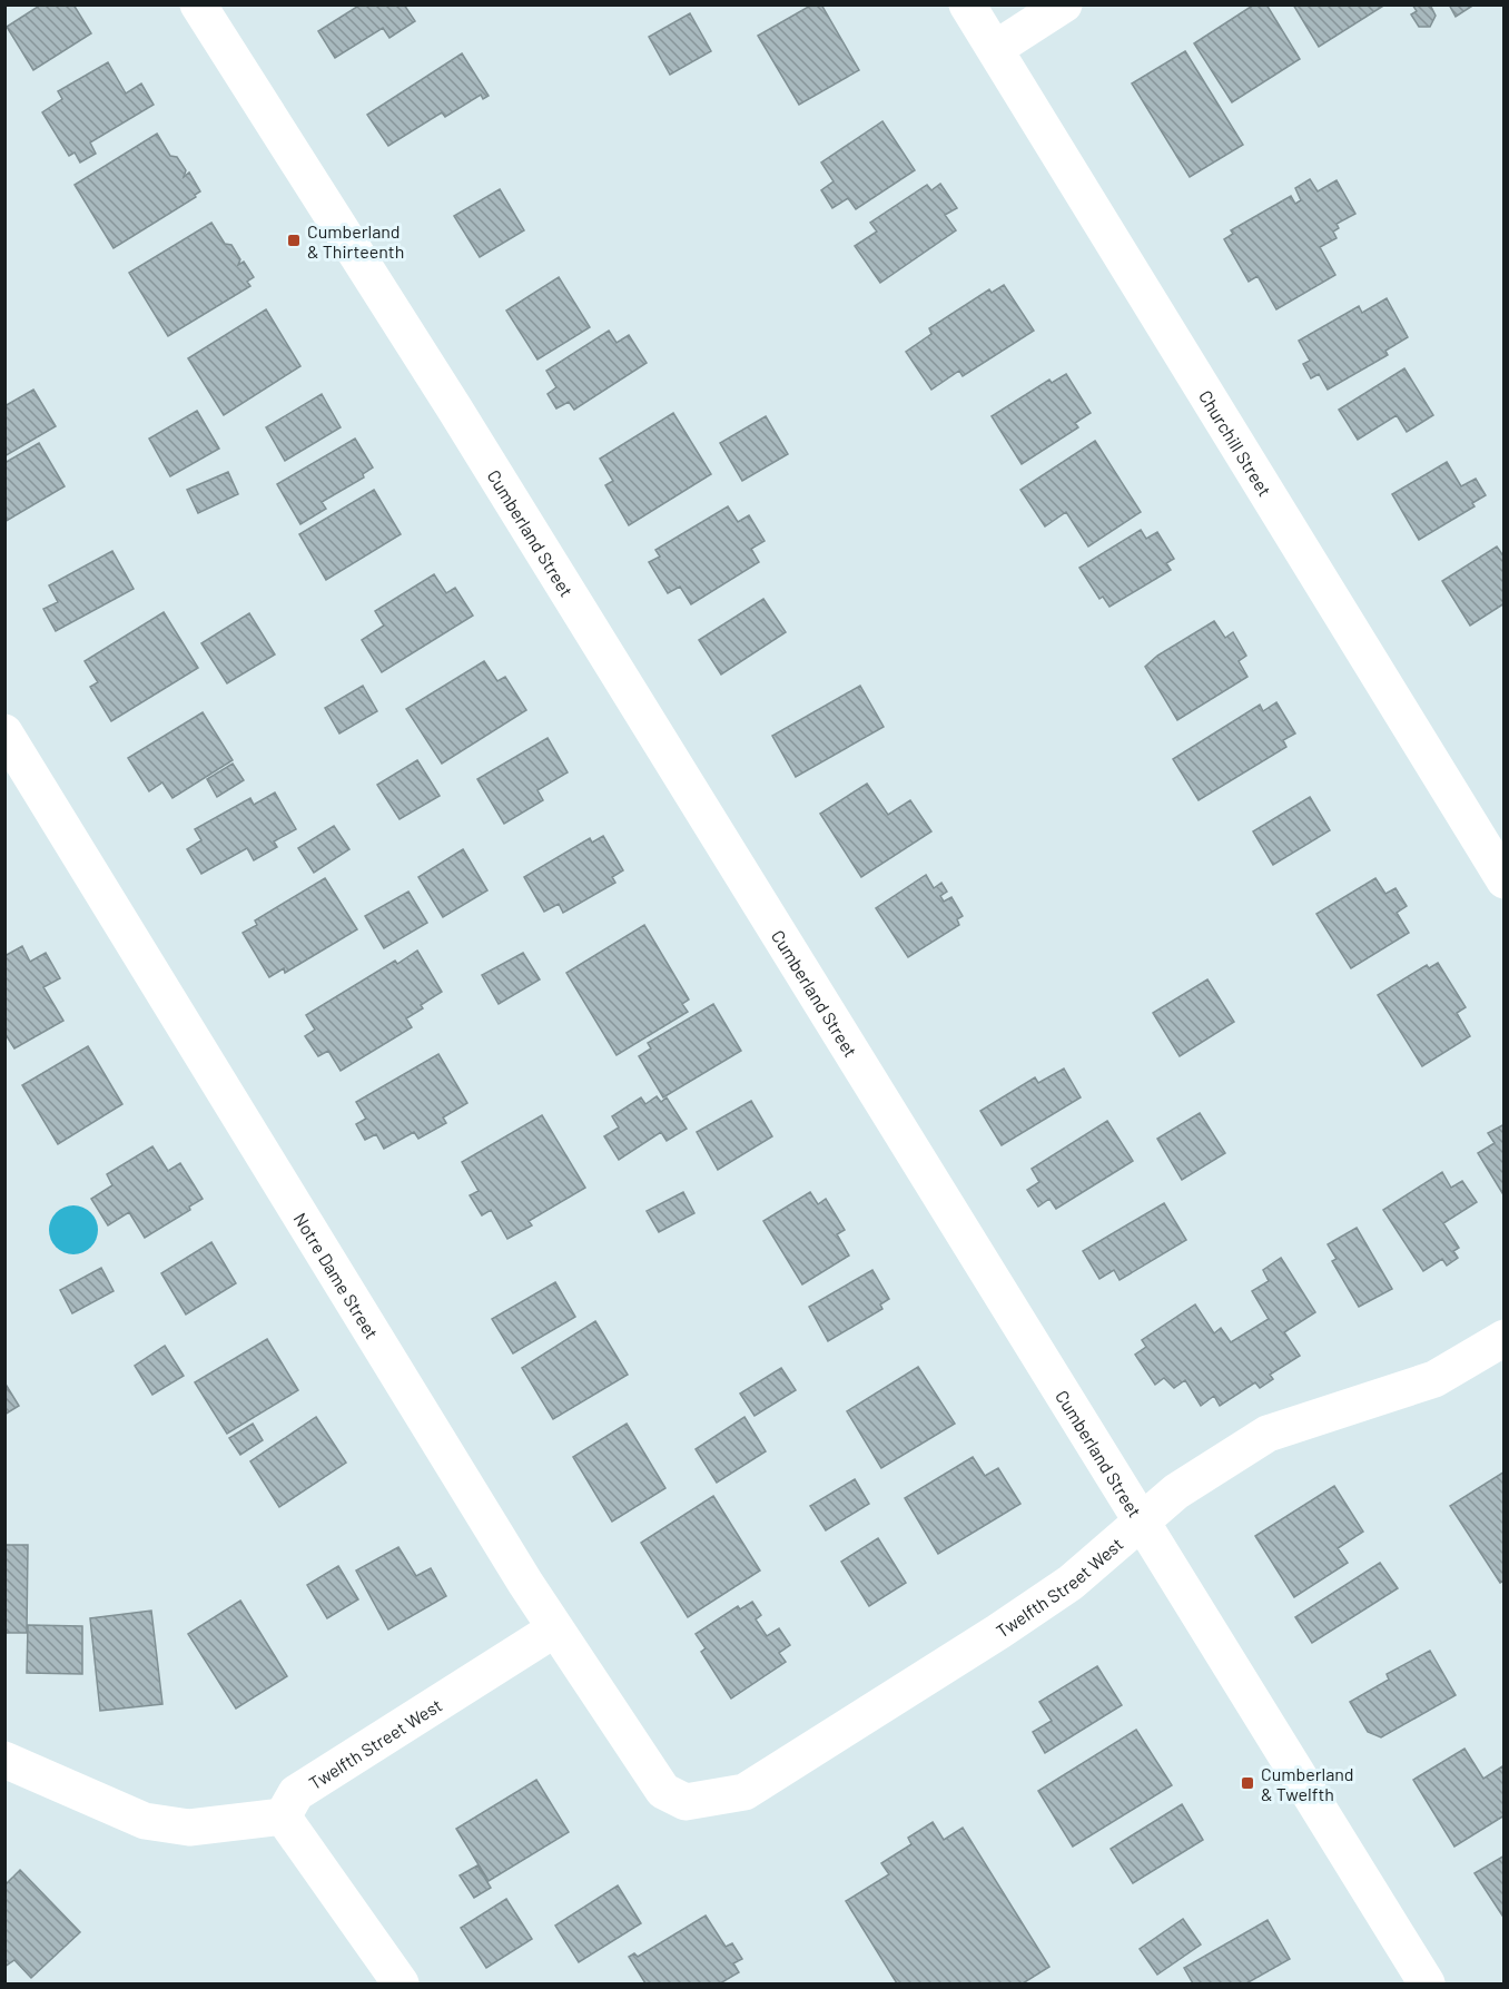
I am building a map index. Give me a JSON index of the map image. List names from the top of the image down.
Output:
{
  "streets": {
    "street": [
      "Churchill Street",
      "Cumberland Street",
      "Notre Dame Street",
      "Twelfth Street West"
    ]
  },
  "crossings": [
    ["Cumberland Street", "Twelfth Street West"],
    ["Notre Dame Street", "Twelfth Street West"]
  ],
  "places": {
    "transit": ["Cumberland & Thirteenth", "Cumberland & Twelfth"]
  }
}
